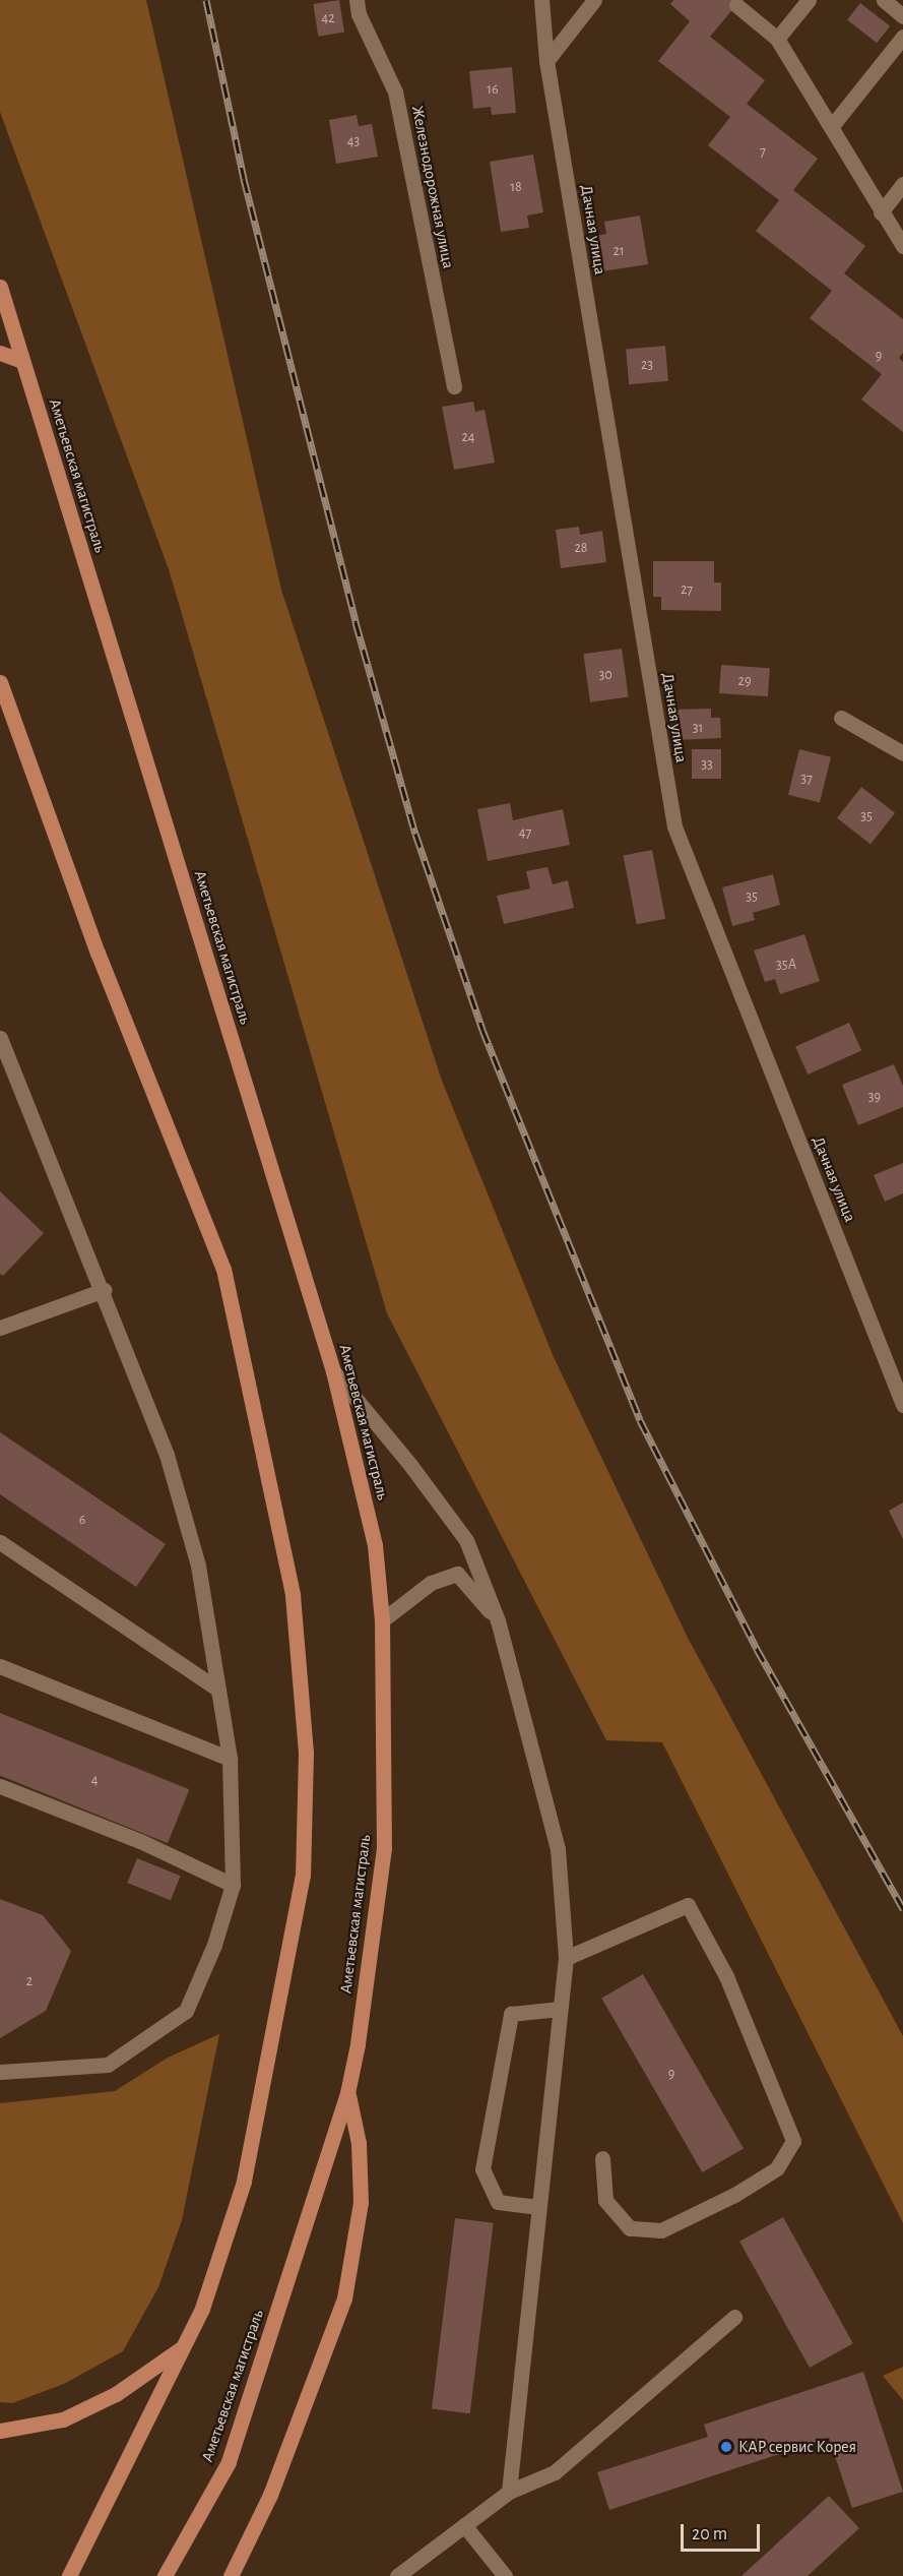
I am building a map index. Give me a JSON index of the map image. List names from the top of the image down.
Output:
{
  "streets": {
    "main road": ["Аметьевская магистраль"],
    "street": ["Железнодорожная улица", "Дачная улица"]
  },
  "places": ["КАР сервис Корея"],
  "house_numbers": [
    "42",
    "16",
    "43",
    "7",
    "18",
    "21",
    "9",
    "23",
    "24",
    "28",
    "27",
    "30",
    "29",
    "31",
    "33",
    "37",
    "35",
    "47",
    "35",
    "35А",
    "39",
    "6",
    "4",
    "2",
    "9"
  ],
  "scale_bar": "20 m"
}
